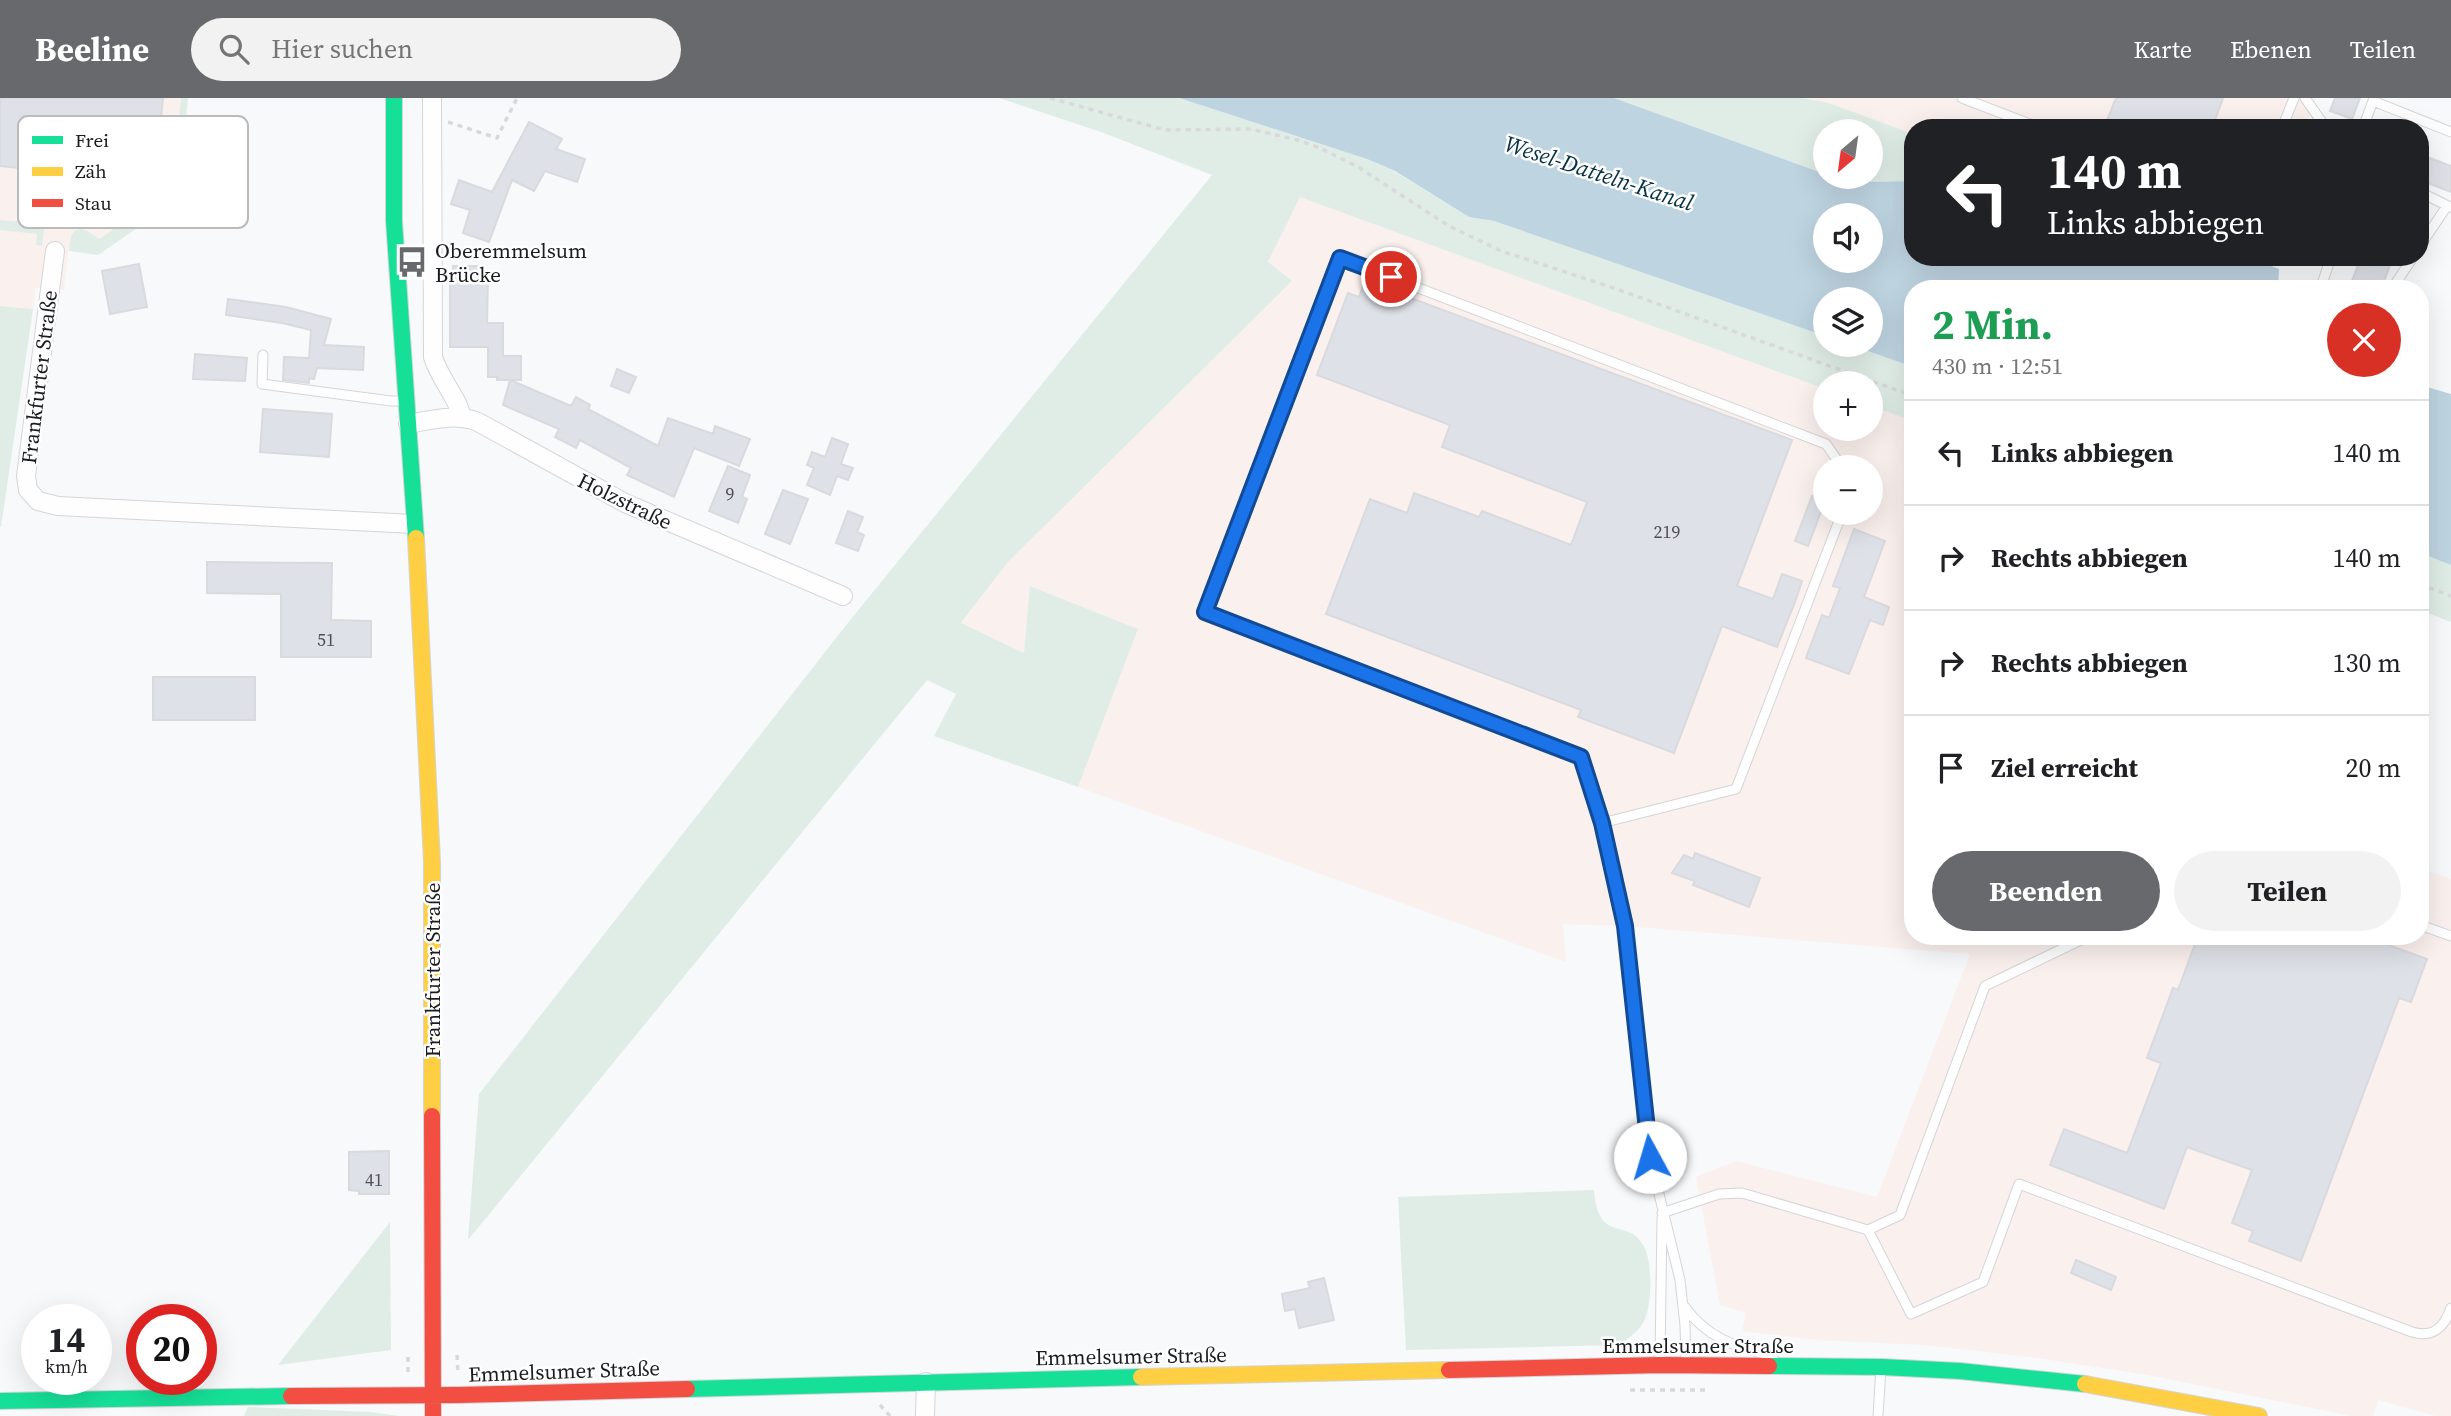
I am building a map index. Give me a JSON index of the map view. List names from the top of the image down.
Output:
{
  "streets": {
    "street": ["Frankfurter Straße", "Holzstraße", "Emmelsumer Straße"]
  },
  "crossings": [
    ["Frankfurter Straße", "Holzstraße"],
    ["Frankfurter Straße", "Emmelsumer Straße"]
  ],
  "water": ["Wesel-Datteln-Kanal"],
  "places": {
    "bus stop": ["Oberemmelsum Brücke"]
  },
  "house_numbers": [
    "9",
    "219",
    "51",
    "41"
  ],
  "legend": ["Frei", "Zäh", "Stau"],
  "north": "bottom left",
  "page": {
    "header": "Beeline",
    "search": "Hier suchen",
    "nav": ["Karte", "Ebenen", "Teilen"],
    "map_buttons": ["+", "−"],
    "turn": ["140 m", "Links abbiegen"],
    "heading": ["2 Min.", "430 m · 12:51"],
    "list": [
      {
        "name": "Links abbiegen",
        "value": "140 m"
      },
      {
        "name": "Rechts abbiegen",
        "value": "140 m"
      },
      {
        "name": "Rechts abbiegen",
        "value": "130 m"
      },
      {
        "name": "Ziel erreicht",
        "value": "20 m"
      }
    ],
    "buttons": ["Beenden", "Teilen"],
    "speed": "14 km/h",
    "limit": "20"
  }
}
